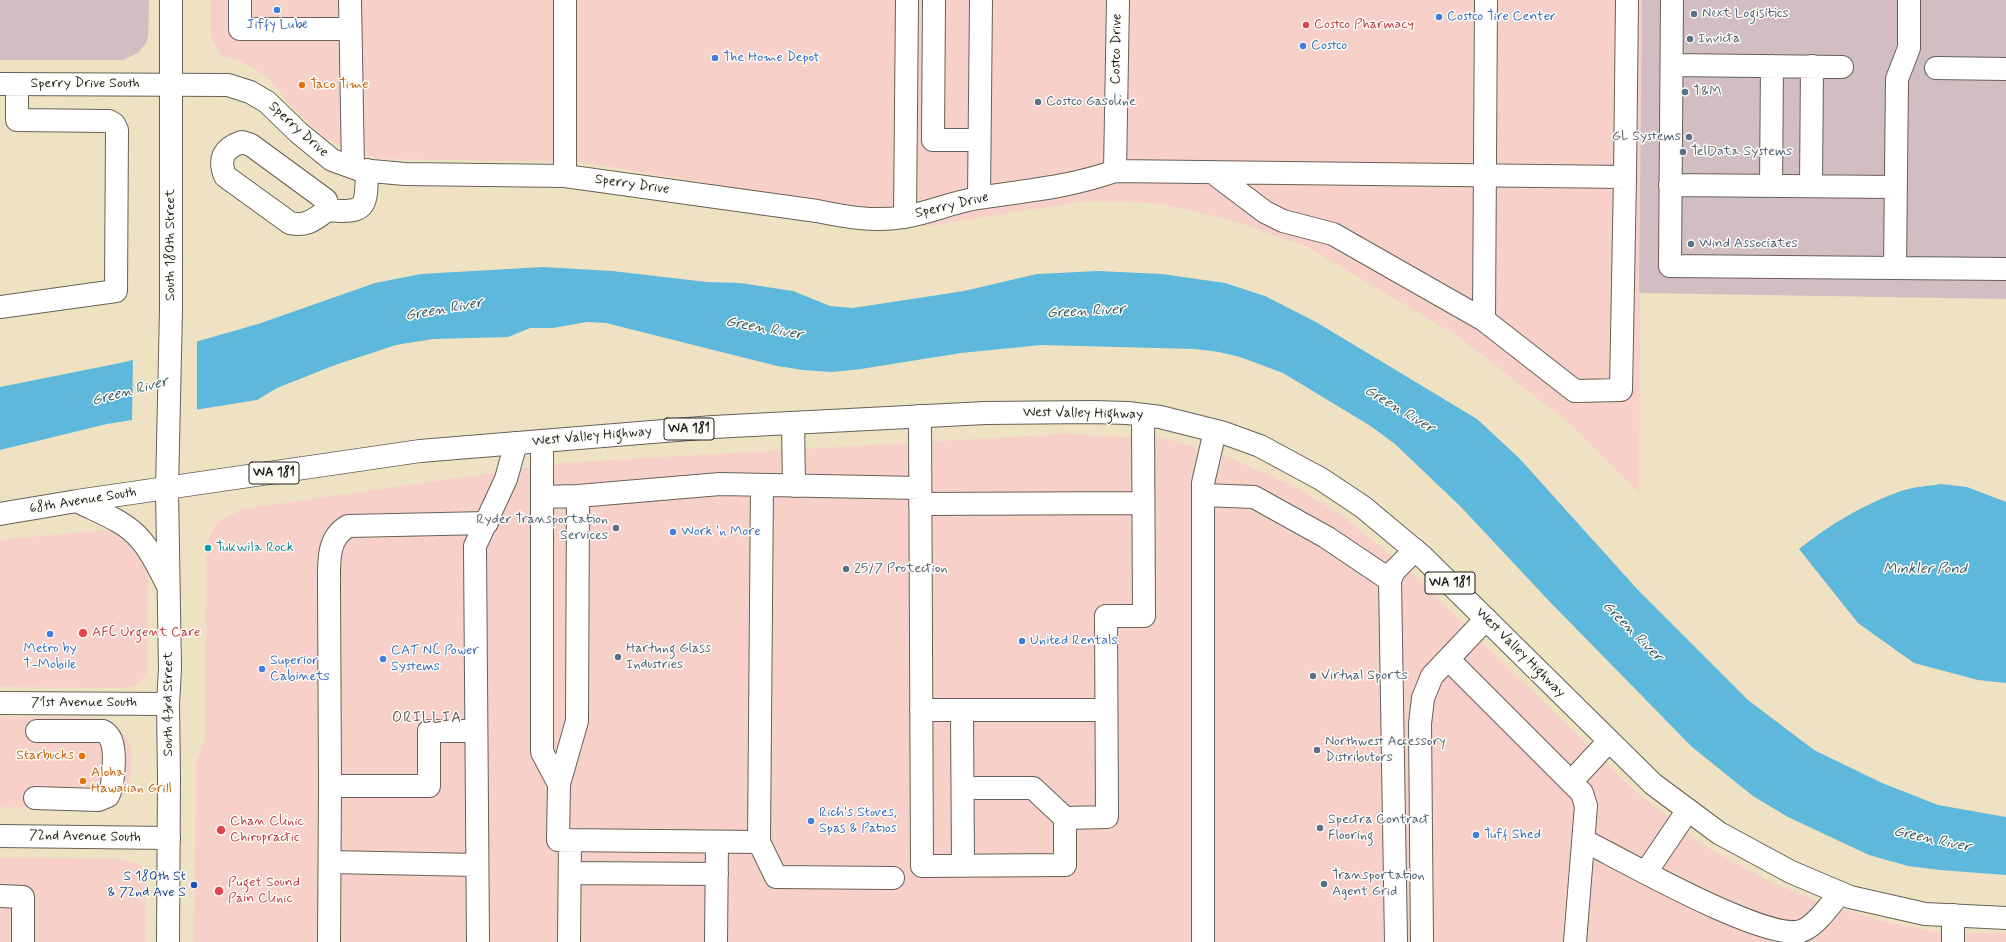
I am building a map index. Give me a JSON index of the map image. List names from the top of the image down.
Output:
{
  "streets": {
    "main road": [
      "Costco Drive",
      "Sperry Drive South",
      "Sperry Drive",
      "South 180th Street",
      "West Valley Highway",
      "WA 181",
      "68th Avenue South",
      "71st Avenue South",
      "South 43rd Street",
      "72nd Avenue South"
    ]
  },
  "crossings": [
    ["Costco Drive", "Sperry Drive"],
    ["Sperry Drive South", "Sperry Drive"],
    ["Sperry Drive South", "South 180th Street"],
    ["Sperry Drive", "South 180th Street"],
    ["South 180th Street", "West Valley Highway"],
    ["South 180th Street", "68th Avenue South"],
    ["South 180th Street", "South 43rd Street"],
    ["West Valley Highway", "68th Avenue South"],
    ["West Valley Highway", "South 43rd Street"],
    ["68th Avenue South", "South 43rd Street"],
    ["71st Avenue South", "South 43rd Street"],
    ["South 43rd Street", "72nd Avenue South"]
  ],
  "districts": ["ORILLIA"],
  "water": ["Green River", "Minkler Pond"],
  "places": [
    "Jiffy Lube",
    "Next Logisitics",
    "Costco Tire Center",
    "Costco Pharmacy",
    "Invicta",
    "Costco",
    "The Home Depot",
    "Taco Time",
    "T&M",
    "Costco Gasoline",
    "GL Systems",
    "TelData Systems",
    "Wind Associates",
    "Ryder Transportation Services",
    "Work 'n More",
    "Tukwila Rock",
    "25/7 Protection",
    "AFC Urgent Care",
    "Metro by T-Mobile",
    "United Rentals",
    "Hartung Glass Industries",
    "CAT NC Power Systems",
    "Superior Cabinets",
    "Virtual Sports",
    "Northwest Accessory Distributors",
    "Starbucks",
    "Aloha Hawaiian Grill",
    "Rich's Stoves, Spas & Patios",
    "Spectra Contract Flooring",
    "Chan Clinic Chiropractic",
    "Tuff Shed",
    "Transportation Agent Grid",
    "S 180th St & 72nd Ave S",
    "Puget Sound Pain Clinic"
  ]
}
